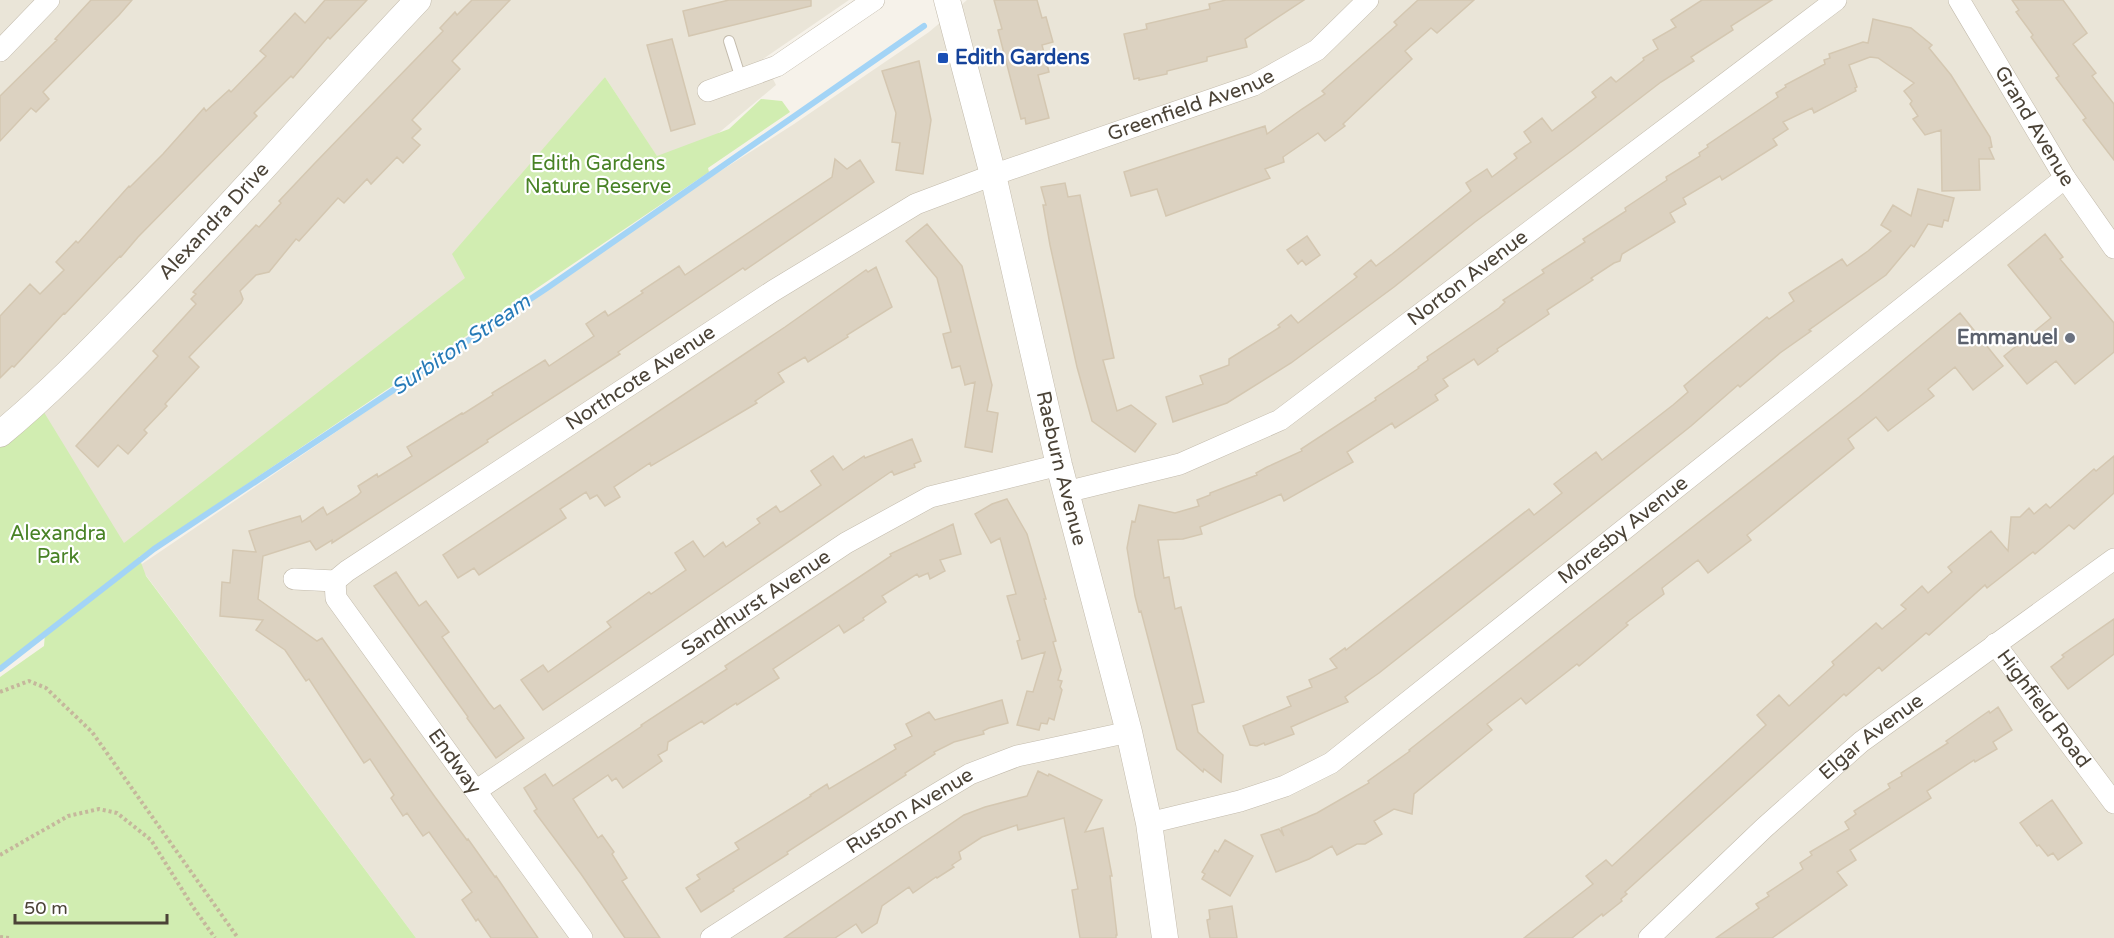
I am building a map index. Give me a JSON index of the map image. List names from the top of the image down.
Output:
{
  "streets": {
    "street": [
      "Greenfield Avenue",
      "Grand Avenue",
      "Alexandra Drive",
      "Norton Avenue",
      "Northcote Avenue",
      "Raeburn Avenue",
      "Moresby Avenue",
      "Sandhurst Avenue",
      "Highfield Road",
      "Elgar Avenue",
      "Endway",
      "Ruston Avenue"
    ]
  },
  "crossings": [
    ["Greenfield Avenue", "Northcote Avenue"],
    ["Greenfield Avenue", "Raeburn Avenue"],
    ["Grand Avenue", "Moresby Avenue"],
    ["Norton Avenue", "Raeburn Avenue"],
    ["Northcote Avenue", "Raeburn Avenue"],
    ["Northcote Avenue", "Endway"],
    ["Raeburn Avenue", "Moresby Avenue"],
    ["Raeburn Avenue", "Sandhurst Avenue"],
    ["Raeburn Avenue", "Ruston Avenue"],
    ["Sandhurst Avenue", "Endway"],
    ["Highfield Road", "Elgar Avenue"]
  ],
  "water": ["Surbiton Stream"],
  "parks": ["Edith Gardens Nature Reserve", "Alexandra Park"],
  "places": {
    "transit": ["Edith Gardens"],
    "other": ["Emmanuel"]
  },
  "scale_bar": "50 m"
}
